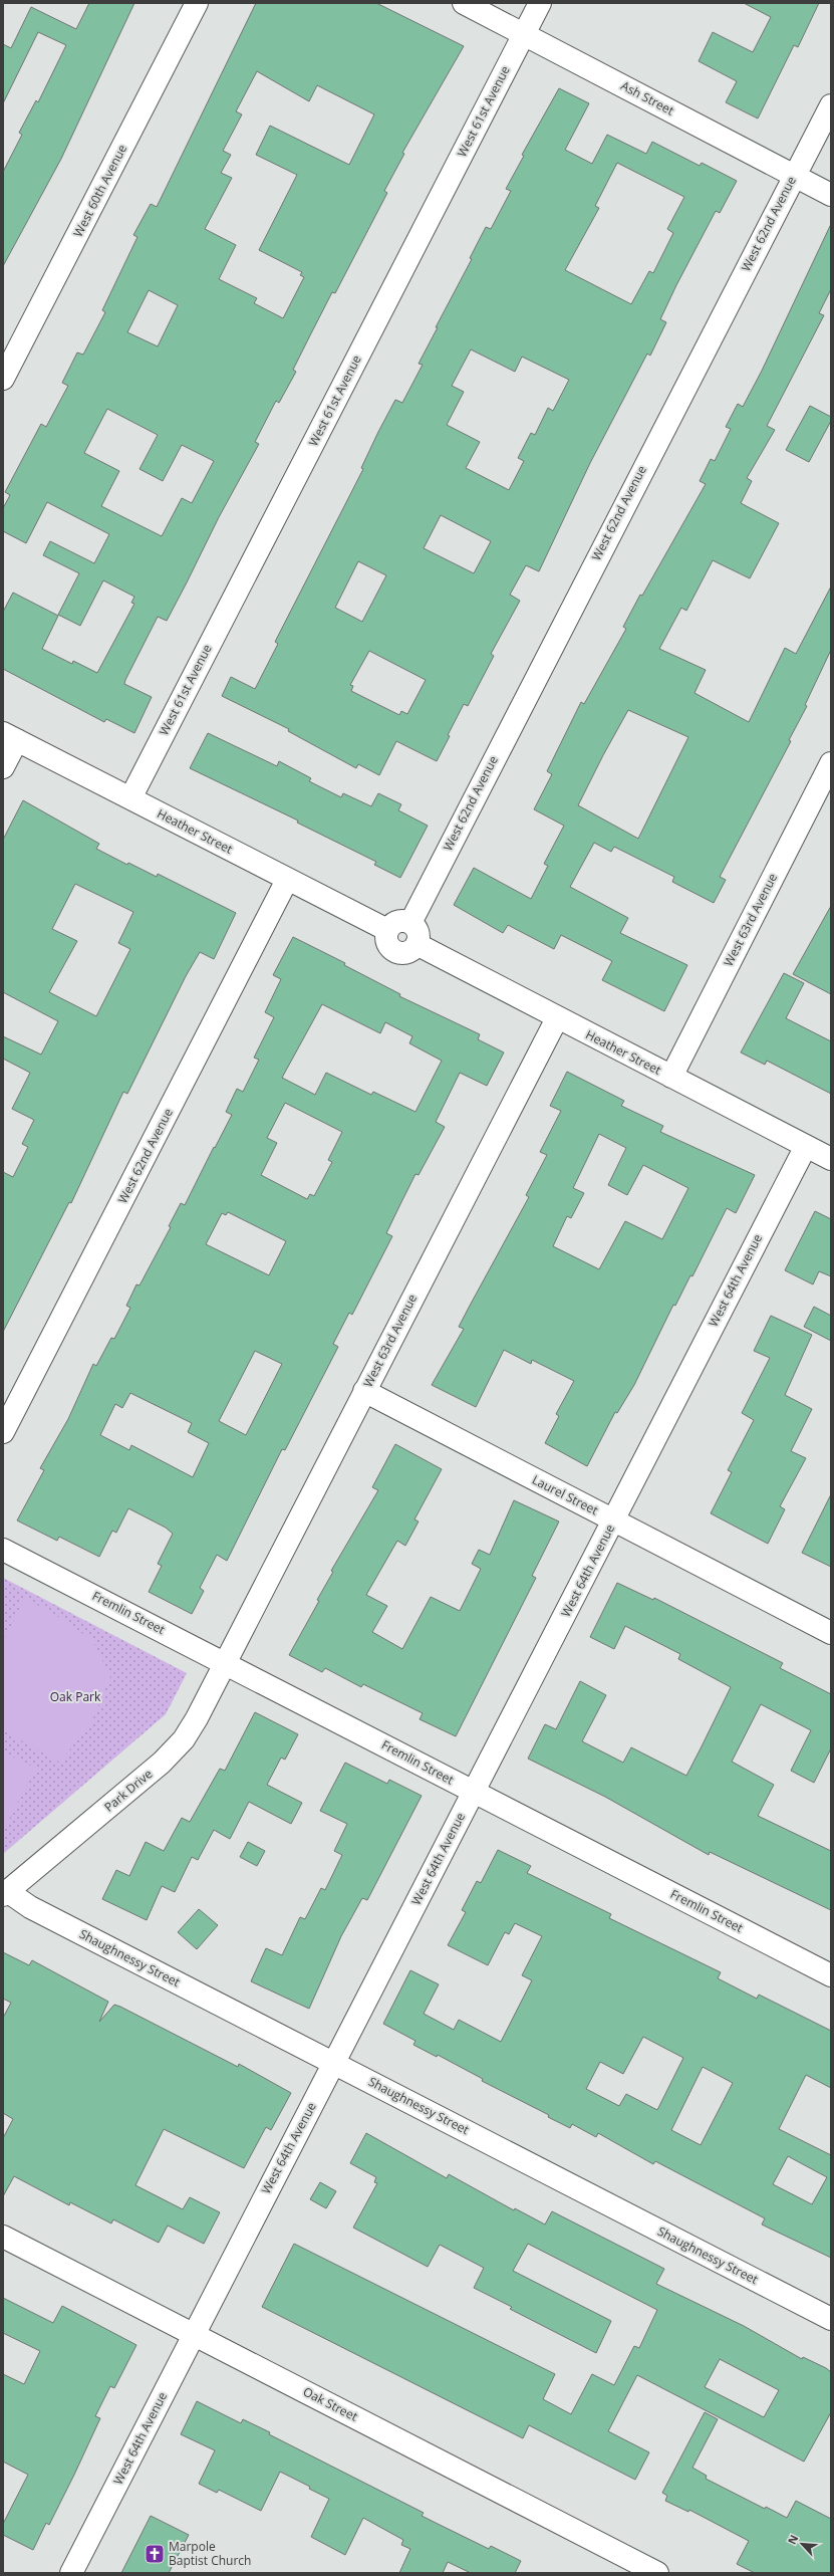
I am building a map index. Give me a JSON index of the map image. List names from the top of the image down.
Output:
{
  "streets": {
    "street": [
      "Ash Street",
      "West 61st Avenue",
      "West 60th Avenue",
      "West 62nd Avenue",
      "Heather Street",
      "West 63rd Avenue",
      "West 64th Avenue",
      "Laurel Street",
      "Fremlin Street",
      "Park Drive",
      "Shaughnessy Street",
      "Oak Street"
    ]
  },
  "crossings": [
    ["Ash Street", "West 61st Avenue"],
    ["Ash Street", "West 62nd Avenue"],
    ["West 61st Avenue", "Heather Street"],
    ["West 62nd Avenue", "Heather Street"],
    ["Heather Street", "West 63rd Avenue"],
    ["Heather Street", "West 64th Avenue"],
    ["West 63rd Avenue", "Laurel Street"],
    ["West 63rd Avenue", "Fremlin Street"],
    ["West 63rd Avenue", "Park Drive"],
    ["West 64th Avenue", "Laurel Street"],
    ["West 64th Avenue", "Fremlin Street"],
    ["West 64th Avenue", "Shaughnessy Street"],
    ["West 64th Avenue", "Oak Street"],
    ["Fremlin Street", "Park Drive"],
    ["Park Drive", "Shaughnessy Street"]
  ],
  "parks": ["Oak Park"],
  "places": {
    "church": ["Marpole Baptist Church"]
  },
  "north": "top left"
}
